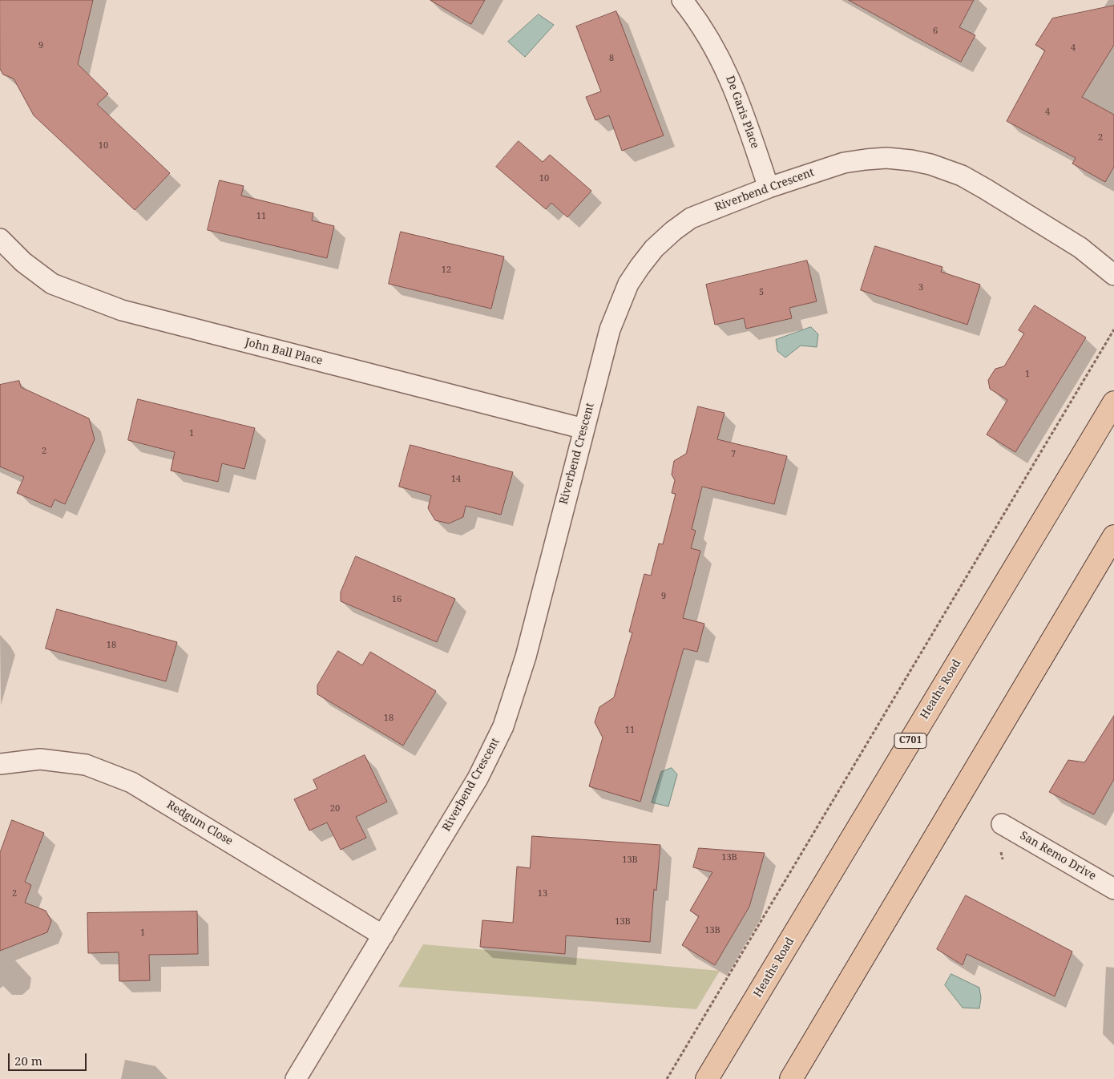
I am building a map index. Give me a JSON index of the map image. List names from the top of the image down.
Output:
{
  "streets": {
    "main road": ["Heaths Road", "C701"],
    "street": [
      "De Garis Place",
      "Riverbend Crescent",
      "John Ball Place",
      "Redgum Close",
      "San Remo Drive"
    ]
  },
  "crossings": [
    ["De Garis Place", "Riverbend Crescent"],
    ["Riverbend Crescent", "John Ball Place"],
    ["Riverbend Crescent", "Redgum Close"]
  ],
  "house_numbers": [
    "6",
    "9",
    "4",
    "8",
    "4",
    "2",
    "10",
    "10",
    "11",
    "12",
    "3",
    "5",
    "1",
    "1",
    "2",
    "7",
    "14",
    "9",
    "16",
    "18",
    "18",
    "11",
    "20",
    "13B",
    "13B",
    "2",
    "13",
    "13B",
    "13B",
    "1"
  ],
  "scale_bar": "20 m"
}
